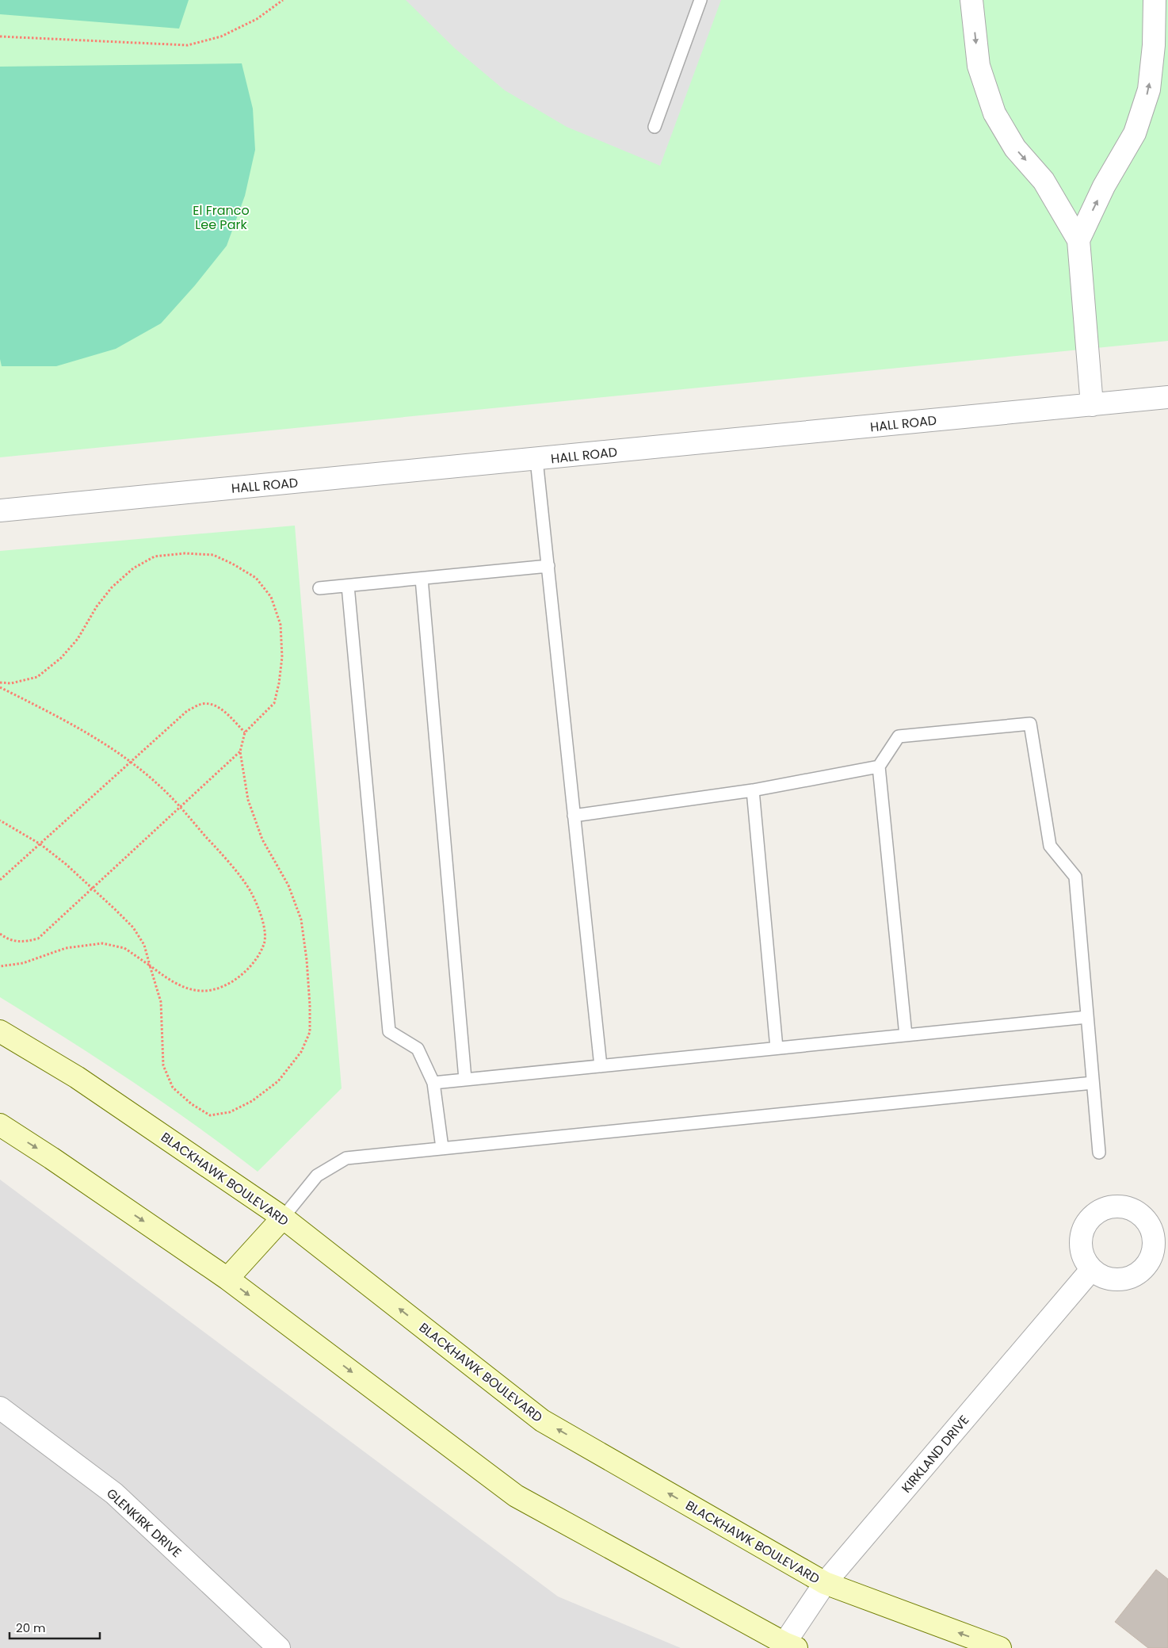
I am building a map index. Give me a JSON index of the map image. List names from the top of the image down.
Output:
{
  "streets": {
    "main road": ["BLACKHAWK BOULEVARD"],
    "street": ["HALL ROAD", "KIRKLAND DRIVE", "GLENKIRK DRIVE"]
  },
  "crossings": [
    ["BLACKHAWK BOULEVARD", "KIRKLAND DRIVE"]
  ],
  "parks": ["El Franco Lee Park"],
  "scale_bar": "20 m"
}
